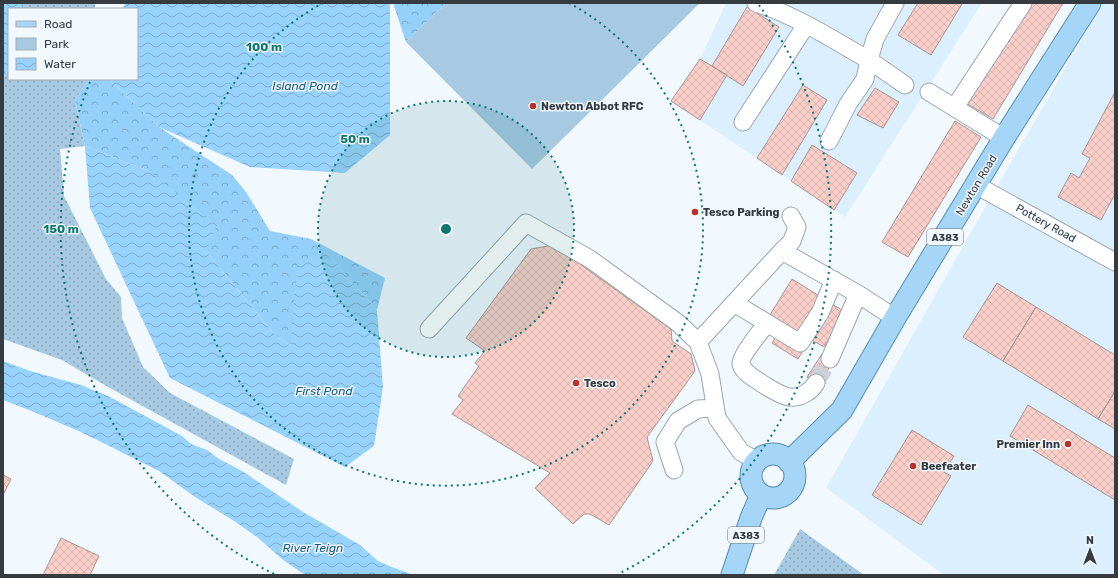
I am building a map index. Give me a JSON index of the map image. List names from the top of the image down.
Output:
{
  "streets": {
    "main road": ["Newton Road", "A383"],
    "street": ["Pottery Road"]
  },
  "crossings": [
    ["Newton Road", "Pottery Road"],
    ["Newton Road", "A383"]
  ],
  "water": ["Island Pond", "First Pond", "River Teign"],
  "places": [
    "Newton Abbot RFC",
    "Tesco Parking",
    "Tesco",
    "Premier Inn",
    "Beefeater"
  ],
  "legend": ["Road", "Park", "Water"],
  "north": "top",
  "rings": ["100 m", "50 m", "150 m"]
}
